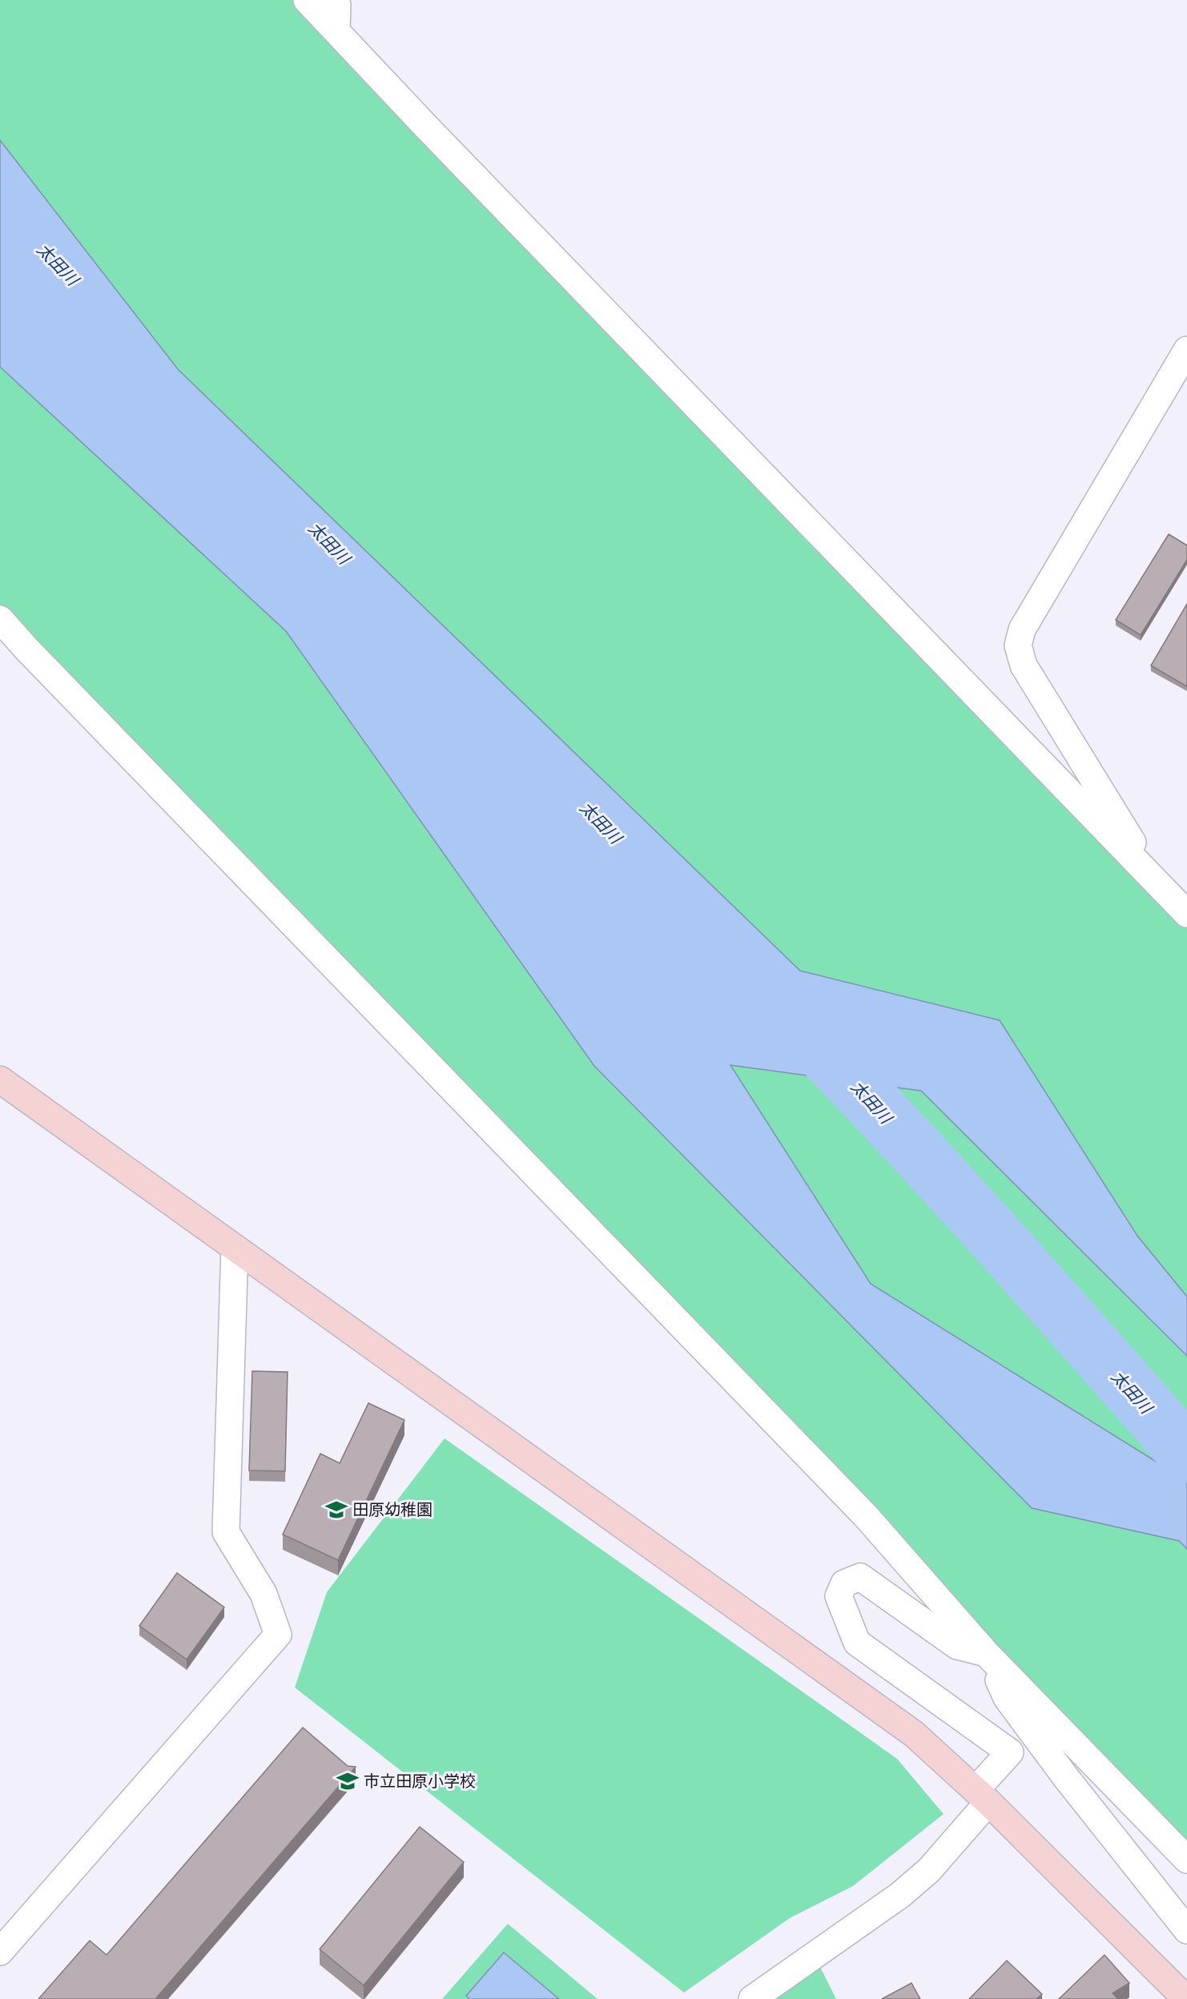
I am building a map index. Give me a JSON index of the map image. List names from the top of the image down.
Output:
{
  "water": ["太田川"],
  "places": {
    "school or university": ["田原幼稚園", "市立田原小学校"]
  }
}
